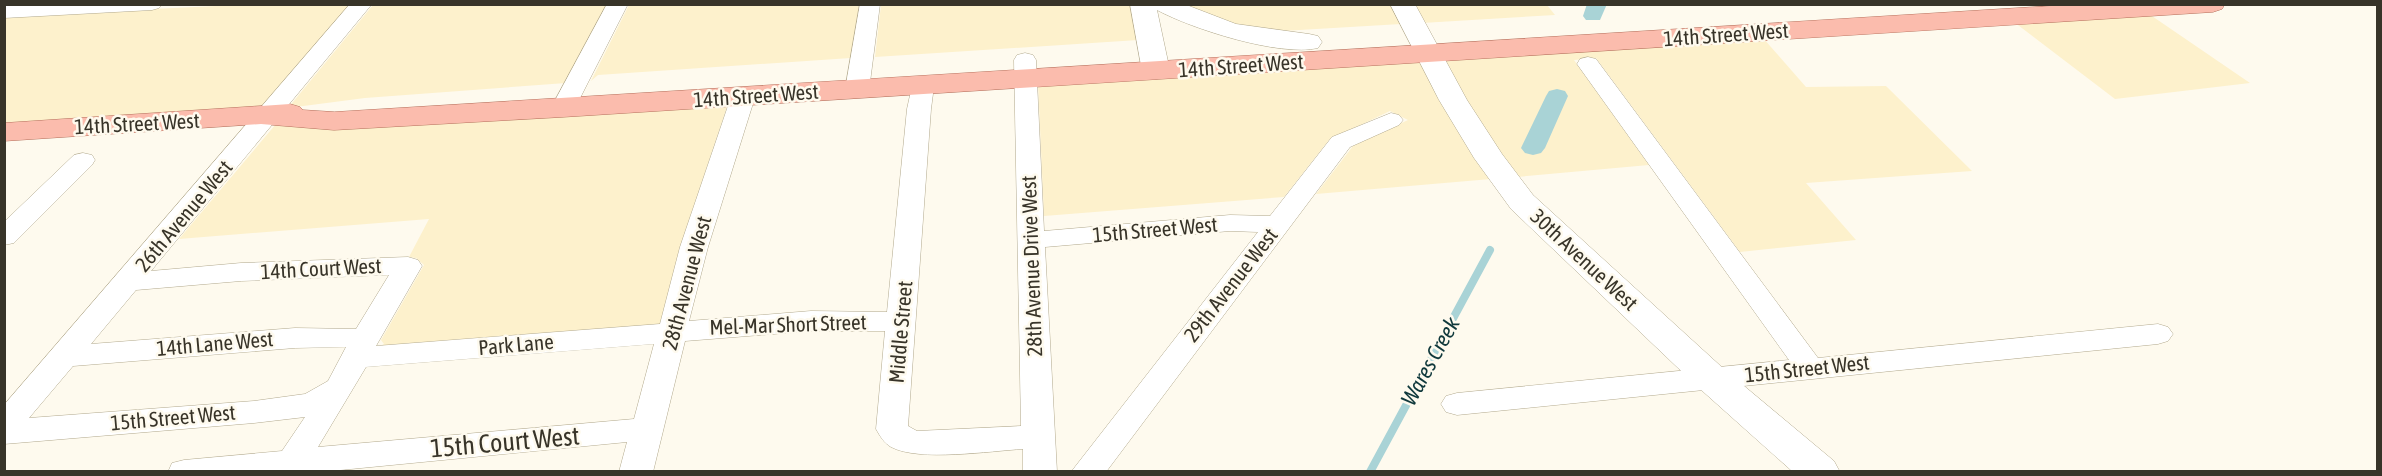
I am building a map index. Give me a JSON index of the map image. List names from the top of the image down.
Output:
{
  "streets": {
    "main road": ["14th Street West"],
    "street": [
      "26th Avenue West",
      "15th Street West",
      "30th Avenue West",
      "28th Avenue Drive West",
      "14th Court West",
      "28th Avenue West",
      "29th Avenue West",
      "Mel-Mar Short Street",
      "Middle Street",
      "14th Lane West",
      "Park Lane",
      "15th Court West"
    ]
  },
  "crossings": [
    ["14th Street West", "26th Avenue West"],
    ["14th Street West", "30th Avenue West"],
    ["14th Street West", "28th Avenue Drive West"],
    ["14th Street West", "28th Avenue West"],
    ["14th Street West", "Middle Street"],
    ["26th Avenue West", "14th Court West"],
    ["26th Avenue West", "14th Lane West"],
    ["15th Street West", "30th Avenue West"],
    ["15th Street West", "28th Avenue Drive West"],
    ["15th Street West", "29th Avenue West"],
    ["28th Avenue Drive West", "Middle Street"],
    ["14th Court West", "14th Lane West"],
    ["14th Court West", "Park Lane"],
    ["28th Avenue West", "Mel-Mar Short Street"],
    ["28th Avenue West", "Park Lane"],
    ["28th Avenue West", "15th Court West"],
    ["Mel-Mar Short Street", "Middle Street"],
    ["Mel-Mar Short Street", "Park Lane"],
    ["14th Lane West", "Park Lane"]
  ],
  "water": ["Wares Creek"]
}
